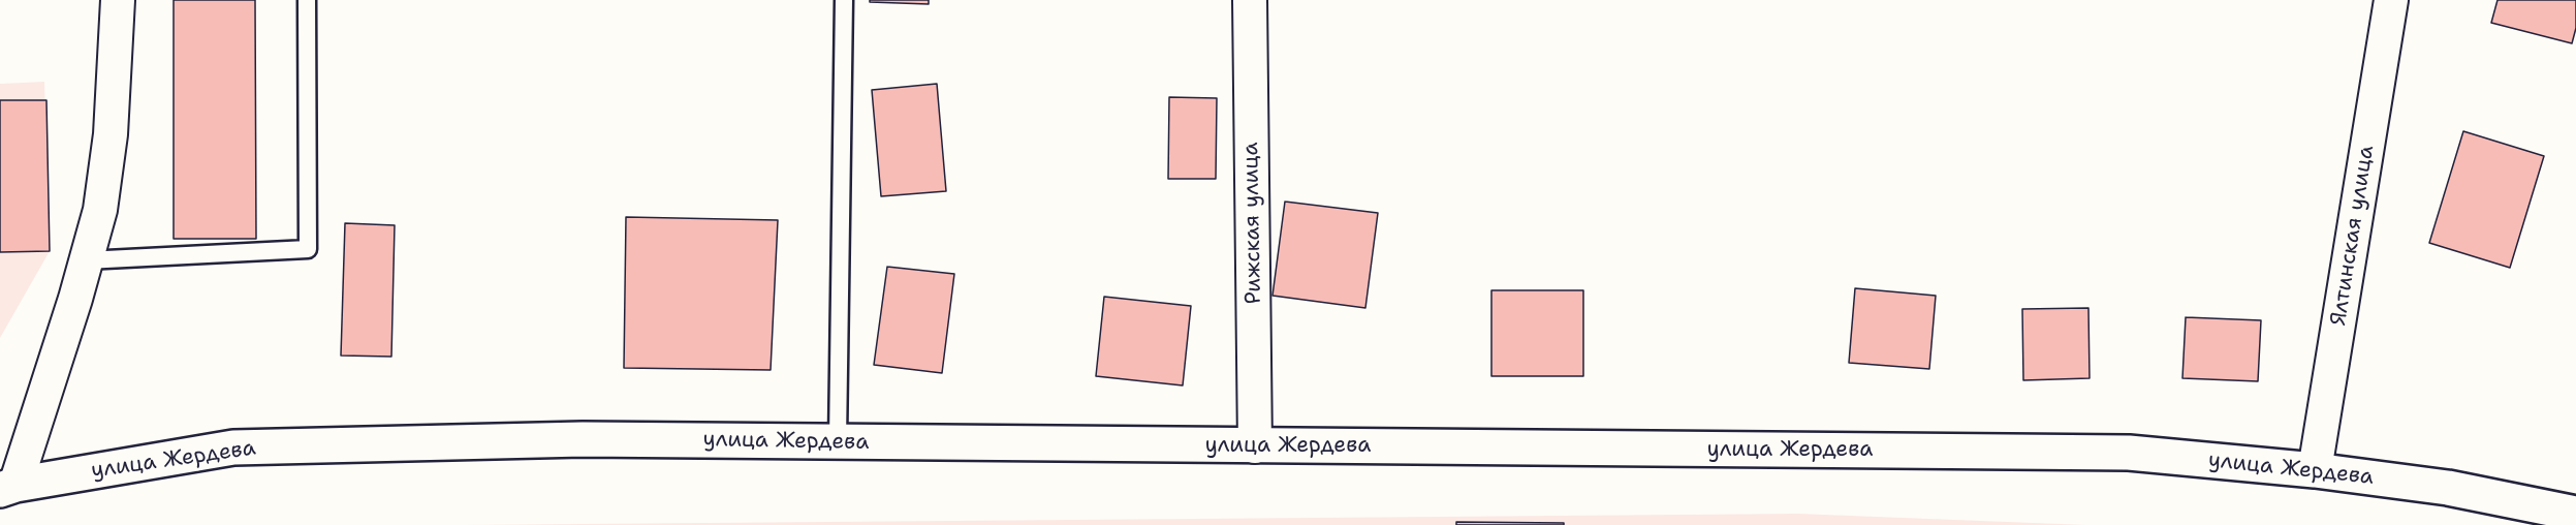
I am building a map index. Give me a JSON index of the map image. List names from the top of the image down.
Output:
{
  "streets": {
    "main road": ["улица Жердева"],
    "street": ["Рижская улица", "Ялтинская улица"]
  },
  "crossings": [
    ["Рижская улица", "улица Жердева"],
    ["Ялтинская улица", "улица Жердева"]
  ]
}
